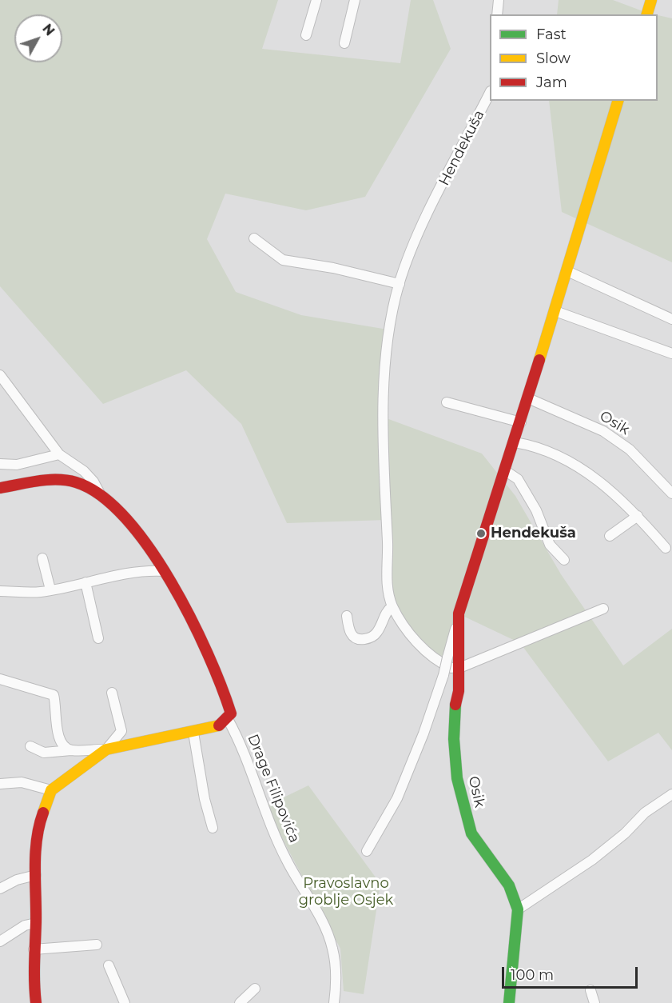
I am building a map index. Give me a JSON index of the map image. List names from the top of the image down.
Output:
{
  "streets": {
    "main road": ["Osik", "Drage Filipovića"],
    "street": ["Hendekuša"]
  },
  "crossings": [
    ["Hendekuša", "Osik"]
  ],
  "parks": ["Pravoslavno groblje Osjek"],
  "places": ["Hendekuša"],
  "legend": ["Fast", "Slow", "Jam"],
  "scale_bar": "100 m",
  "north": "top right"
}
